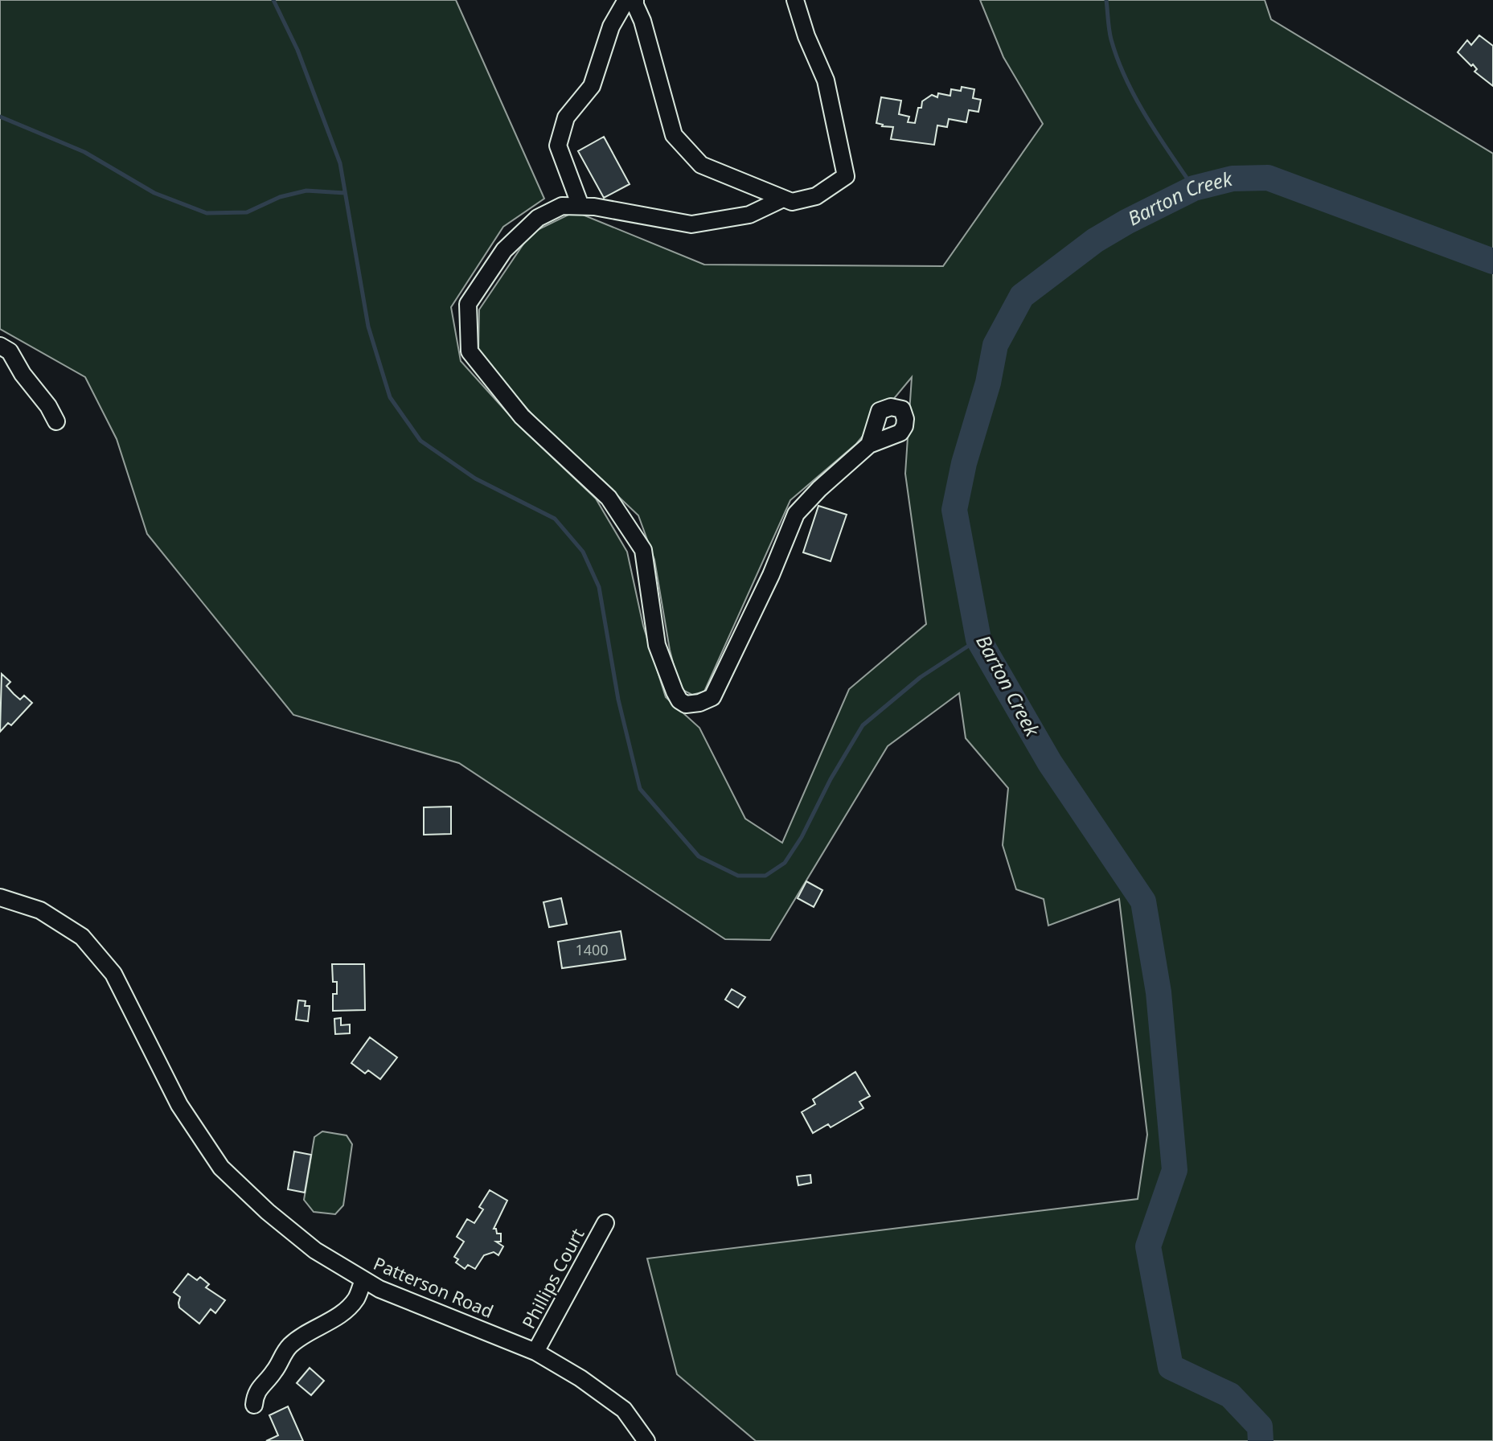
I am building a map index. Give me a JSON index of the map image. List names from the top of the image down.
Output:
{
  "streets": {
    "street": ["Phillips Court", "Patterson Road"]
  },
  "crossings": [
    ["Phillips Court", "Patterson Road"]
  ],
  "water": ["Barton Creek"],
  "house_numbers": ["1400"]
}
